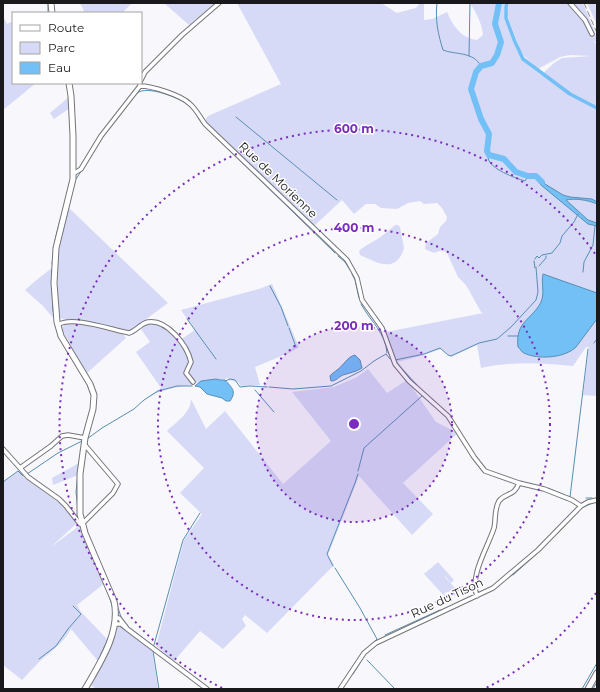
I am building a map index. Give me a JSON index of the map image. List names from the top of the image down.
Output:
{
  "streets": {
    "street": ["Rue de Morienne", "Rue du Tison"]
  },
  "crossings": [
    ["Rue de Morienne", "Rue du Tison"]
  ],
  "legend": ["Route", "Parc", "Eau"],
  "rings": ["600 m", "400 m", "200 m"]
}
